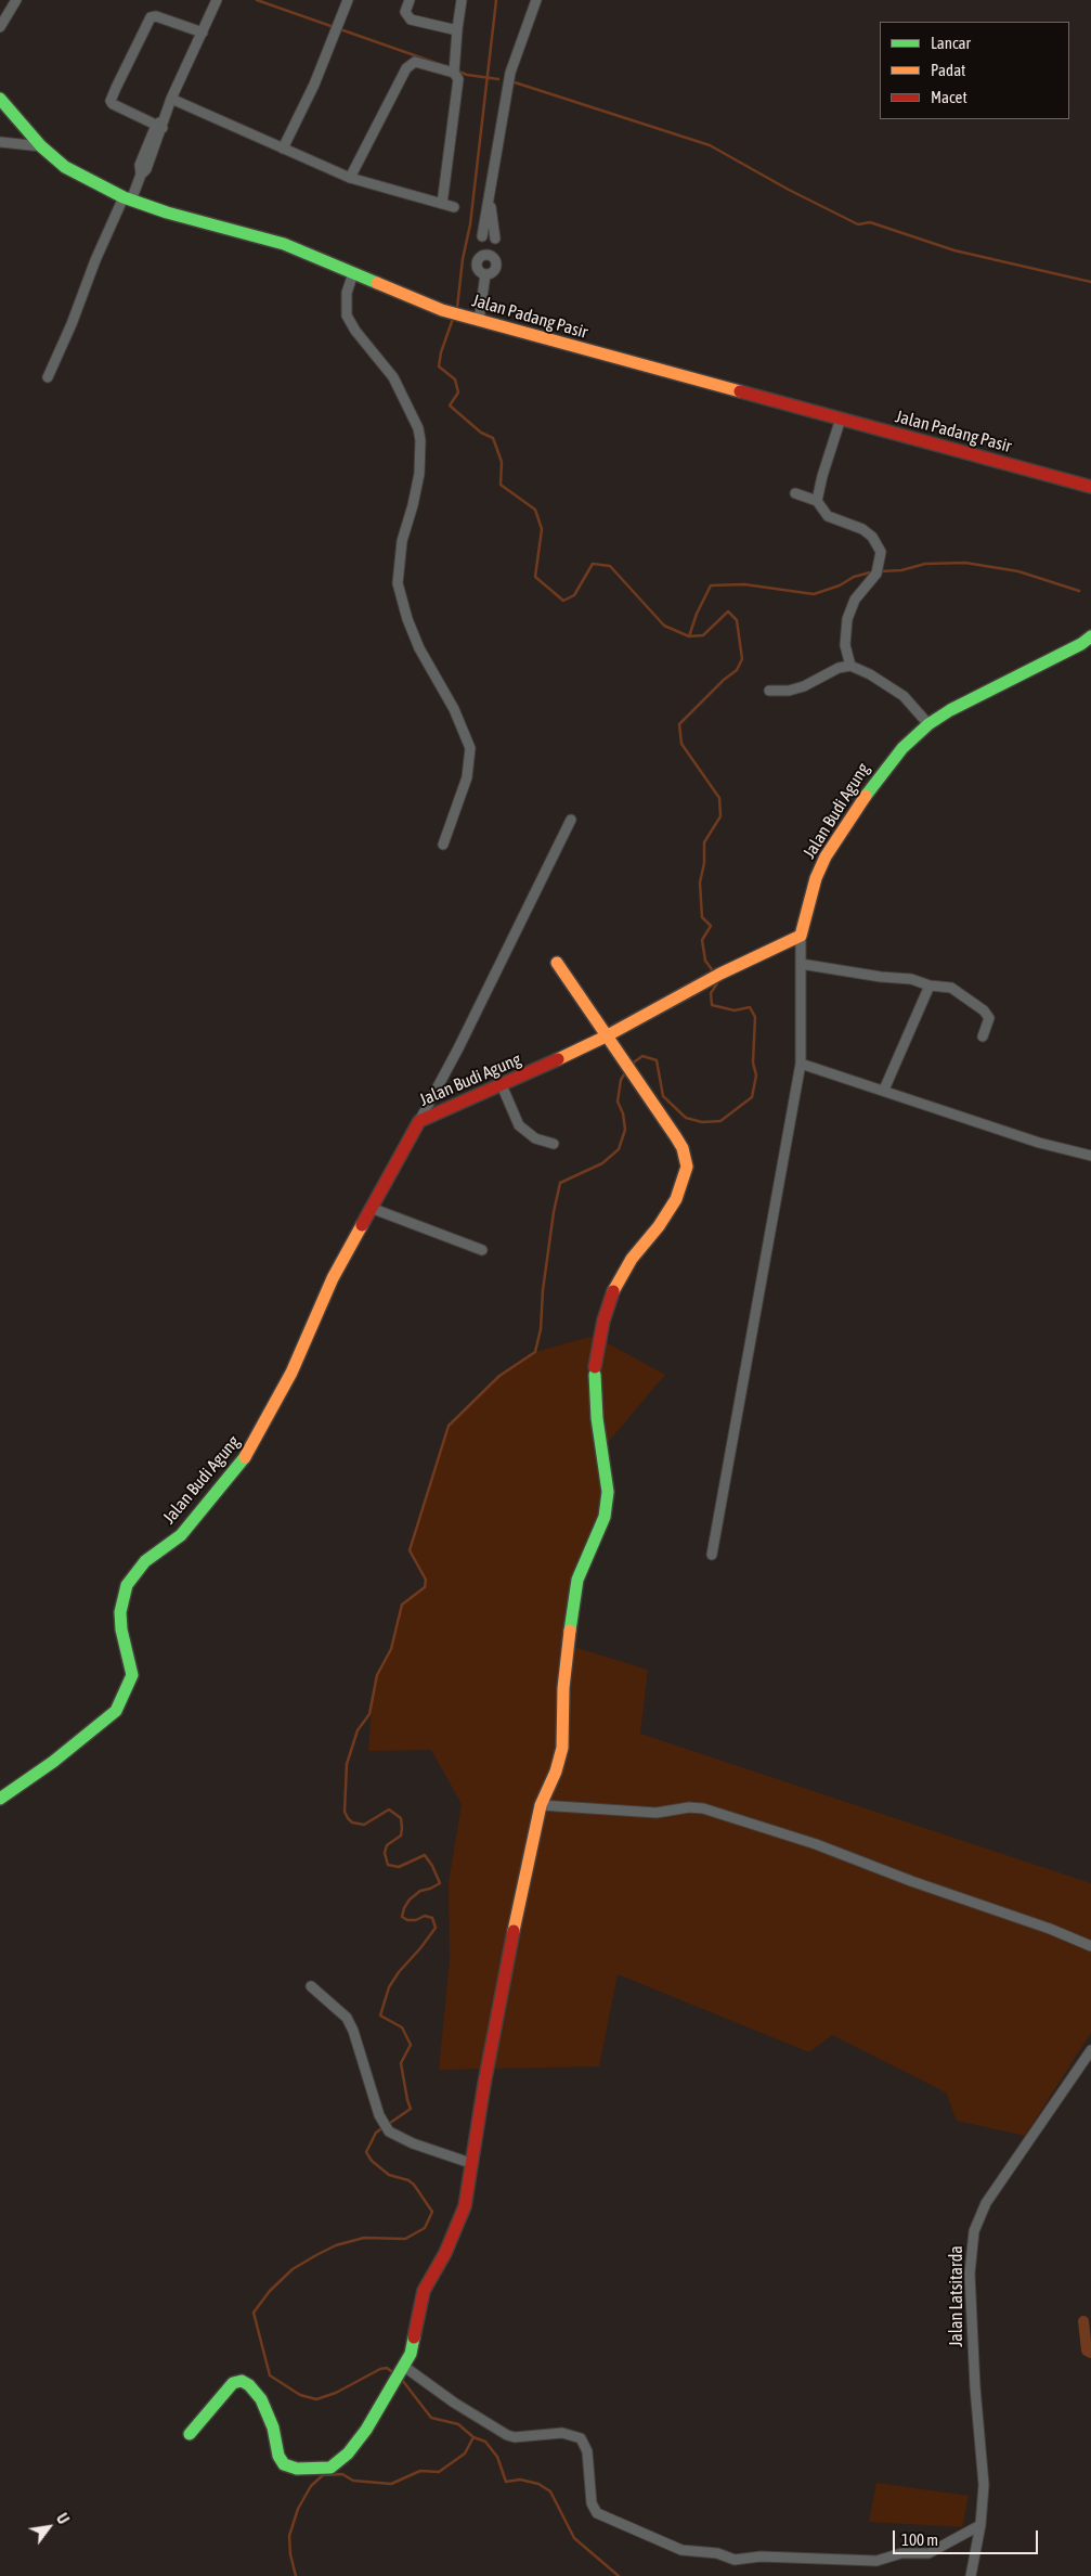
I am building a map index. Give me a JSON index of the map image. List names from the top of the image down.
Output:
{
  "streets": {
    "main road": ["Jalan Padang Pasir", "Jalan Budi Agung"],
    "street": ["Jalan Latsitarda"]
  },
  "legend": ["Lancar", "Padat", "Macet"],
  "scale_bar": "100 m",
  "north": "top right"
}
